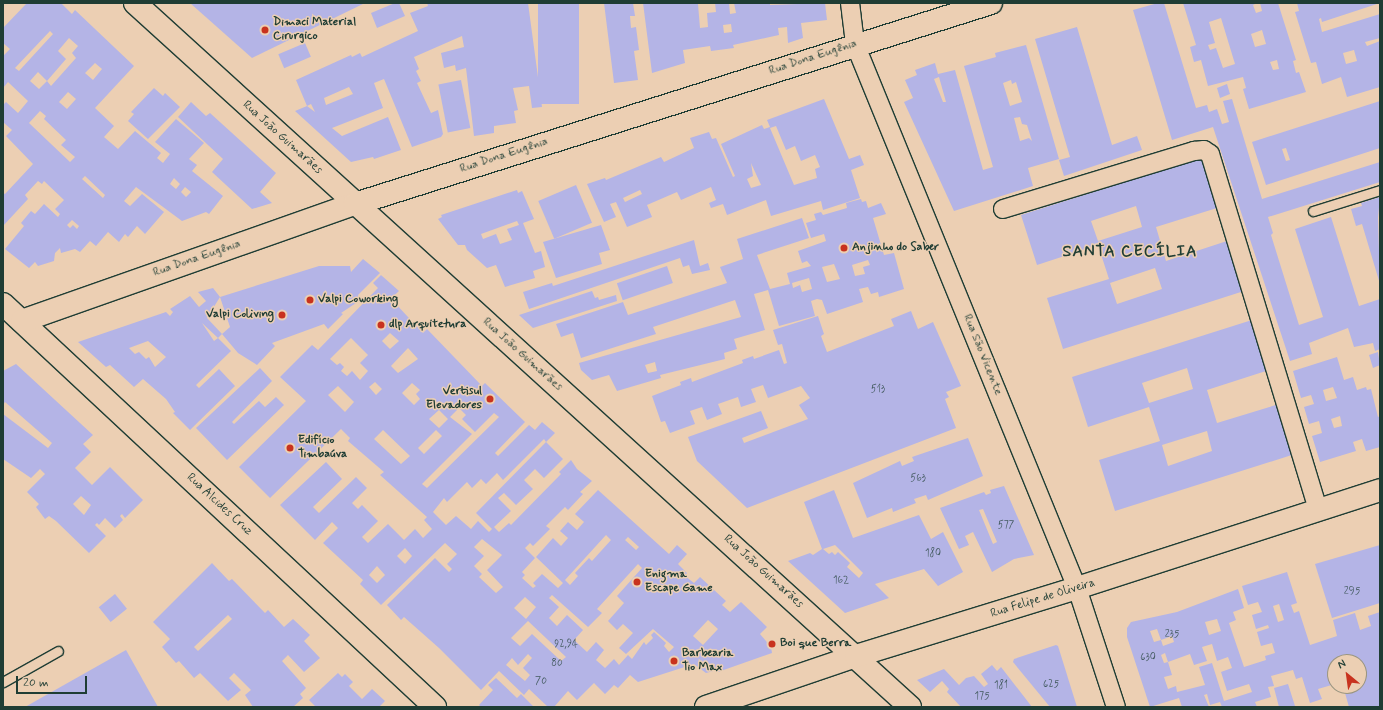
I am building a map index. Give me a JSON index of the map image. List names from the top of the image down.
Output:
{
  "streets": {
    "street": [
      "Rua Dona Eugênia",
      "Rua João Guimarães",
      "Rua São Vicente",
      "Rua Alcides Cruz",
      "Rua Felipe de Oliveira"
    ]
  },
  "crossings": [
    ["Rua Dona Eugênia", "Rua João Guimarães"],
    ["Rua Dona Eugênia", "Rua São Vicente"],
    ["Rua Dona Eugênia", "Rua Alcides Cruz"],
    ["Rua João Guimarães", "Rua Felipe de Oliveira"],
    ["Rua São Vicente", "Rua Felipe de Oliveira"]
  ],
  "districts": ["SANTA CECÍLIA"],
  "places": [
    "Dimaci Material Cirurgico",
    "Anjinho do Saber",
    "Valpi Coworking",
    "Valpi Coliving",
    "dlp Arquitetura",
    "Vertisul Elevadores",
    "Edifício Timbaúva",
    "Enigma Escape Game",
    "Boi que Berra",
    "Barbearia Tio Max"
  ],
  "house_numbers": [
    "513",
    "563",
    "577",
    "180",
    "162",
    "295",
    "235",
    "92,94",
    "630",
    "80",
    "70",
    "625",
    "181",
    "175"
  ],
  "scale_bar": "20 m",
  "north": "top left"
}
